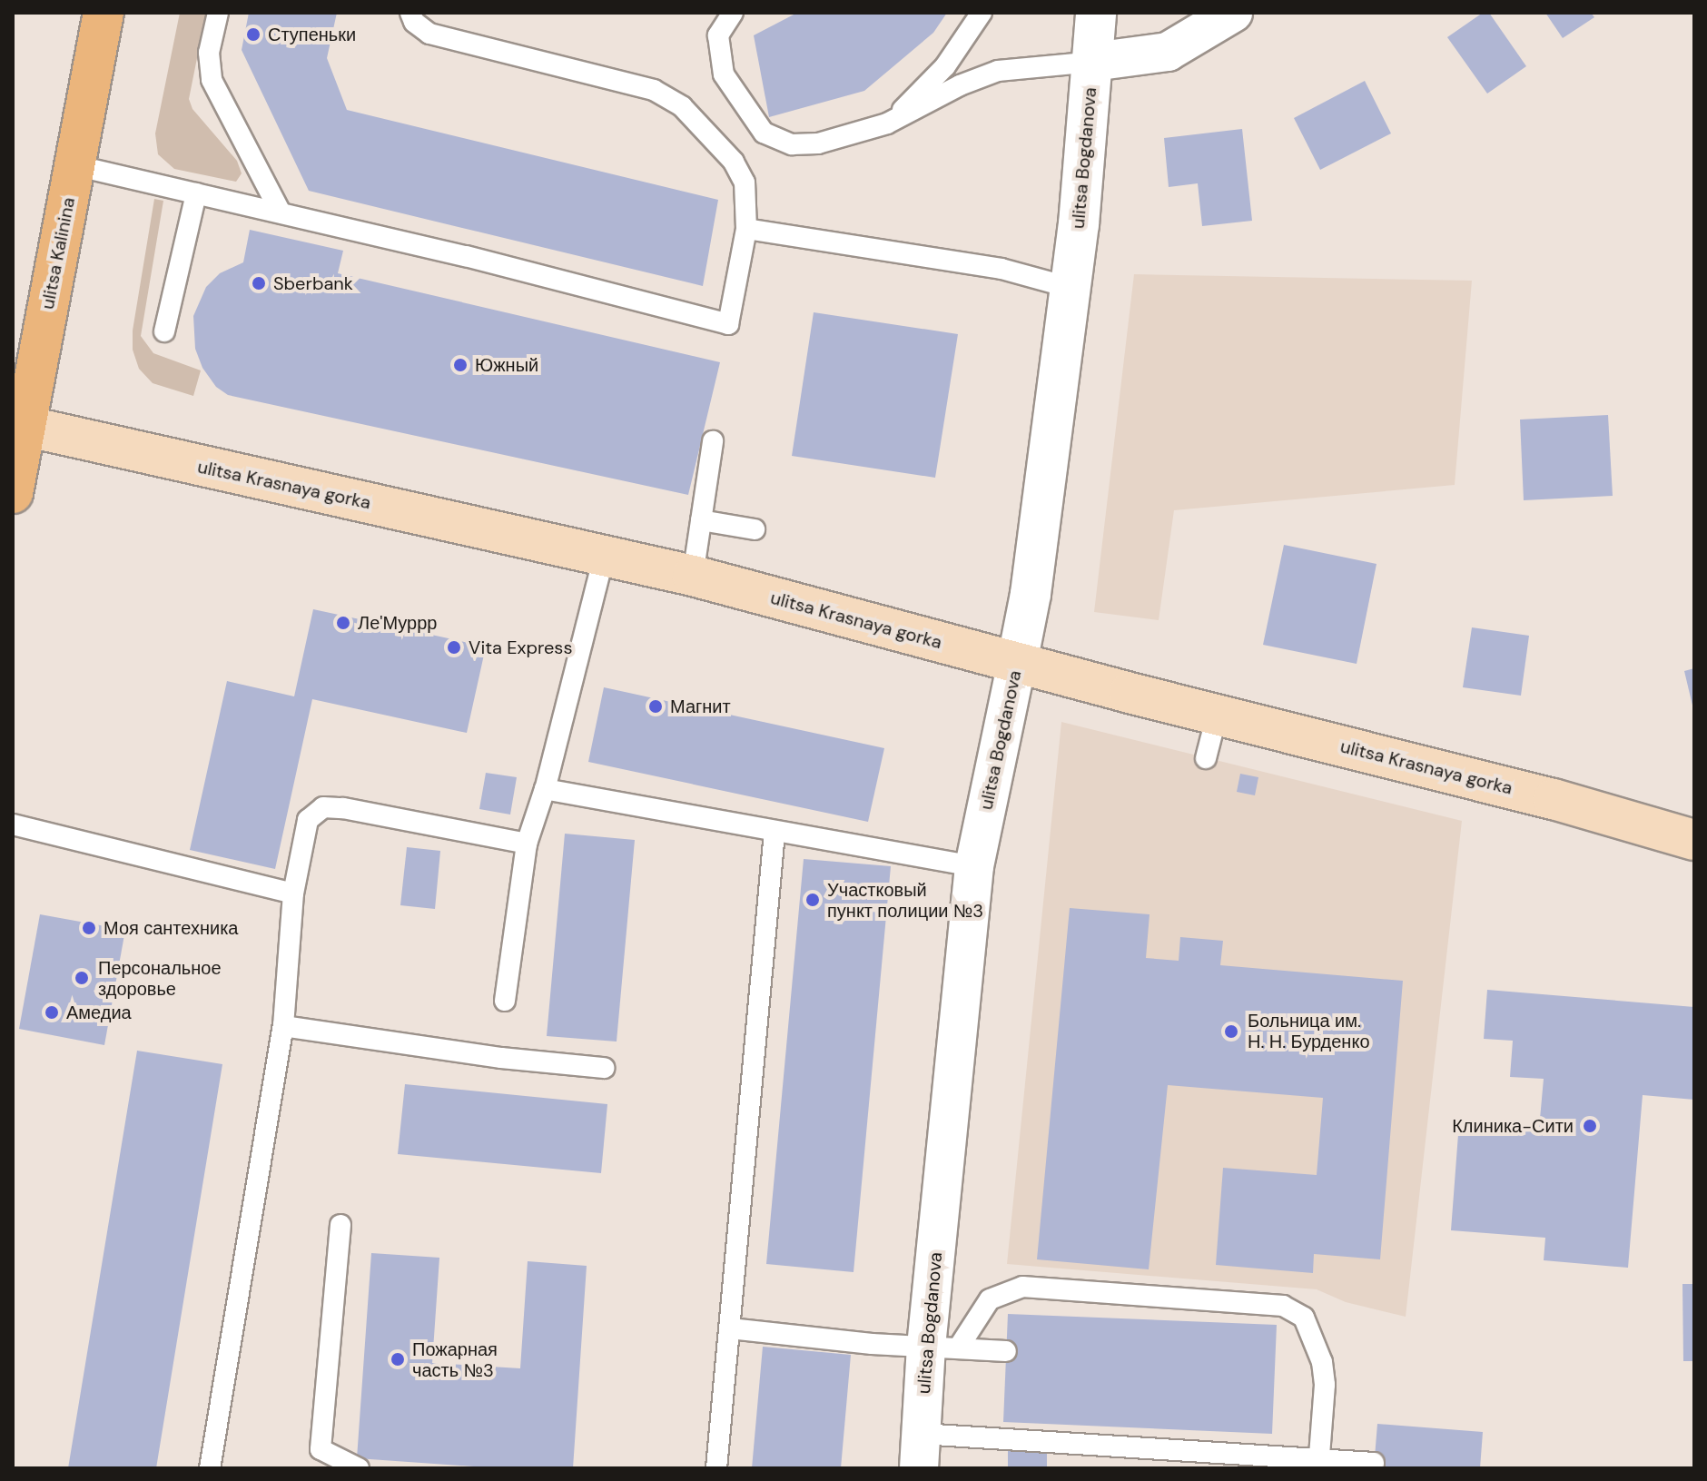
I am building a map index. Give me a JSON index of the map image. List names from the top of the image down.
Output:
{
  "streets": {
    "main road": ["ulitsa Kalinina", "ulitsa Krasnaya gorka"],
    "street": ["ulitsa Bogdanova"]
  },
  "crossings": [
    ["ulitsa Bogdanova", "ulitsa Krasnaya gorka"],
    ["ulitsa Kalinina", "ulitsa Krasnaya gorka"]
  ],
  "places": [
    "Ступеньки",
    "Sberbank",
    "Южный",
    "Ле'Муррр",
    "Vita Express",
    "Магнит",
    "Участковый пункт полиции №3",
    "Моя сантехника",
    "Персональное здоровье",
    "Амедиа",
    "Больница им. Н. Н. Бурденко",
    "Клиника-Сити",
    "Пожарная часть №3"
  ]
}
